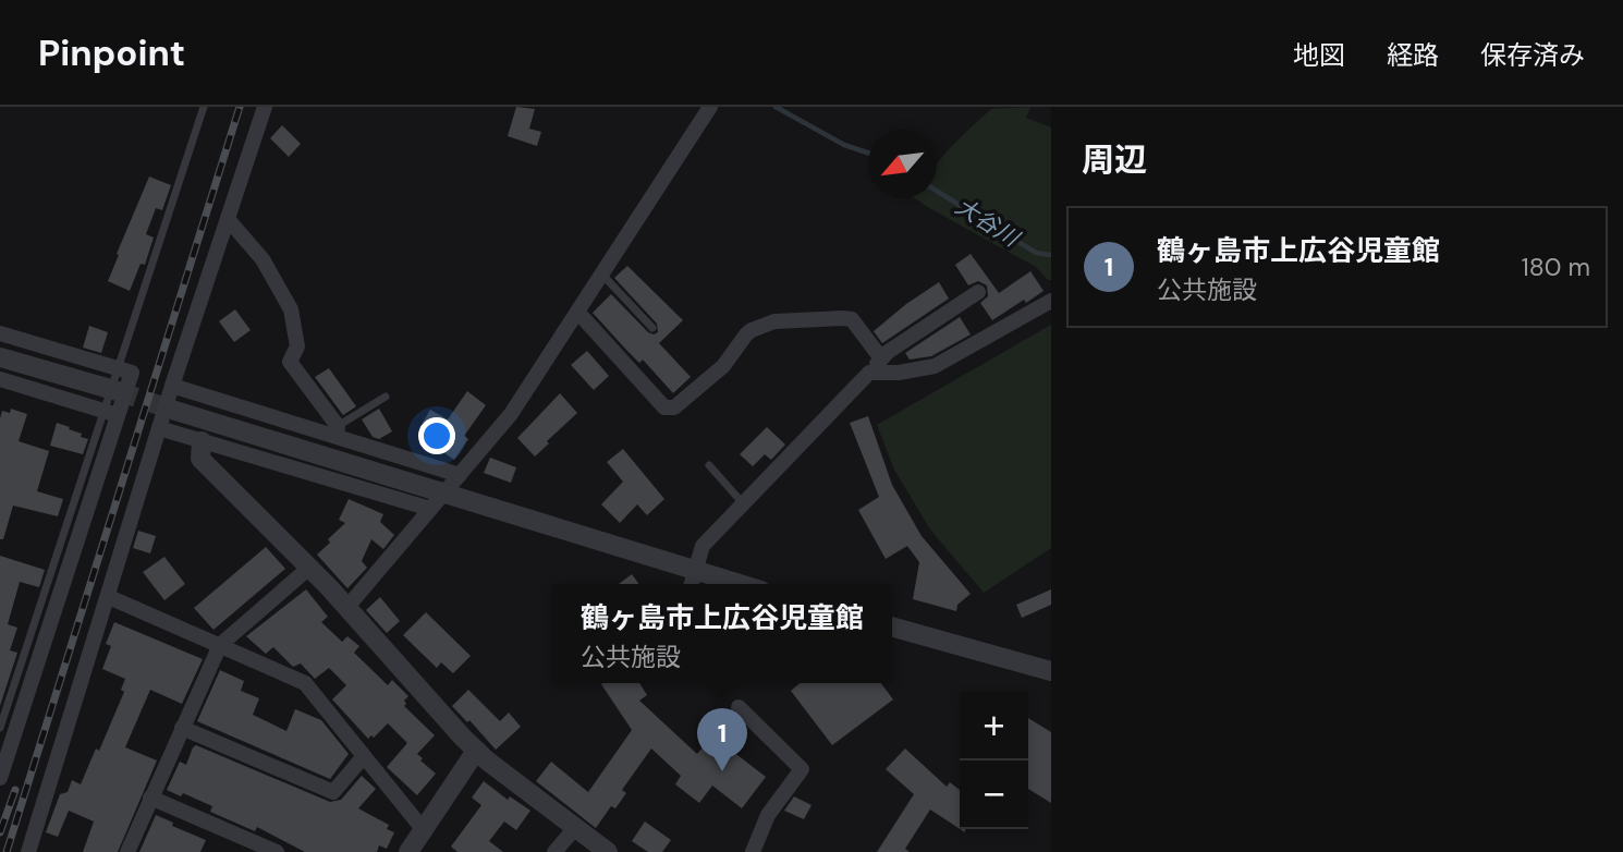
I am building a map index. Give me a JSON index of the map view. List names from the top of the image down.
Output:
{
  "water": ["大谷川"],
  "north": "bottom left",
  "page": {
    "header": "Pinpoint",
    "nav": ["地図", "経路", "保存済み"],
    "heading": "周辺",
    "list": [
      {
        "mark": "1",
        "name": "鶴ヶ島市上広谷児童館",
        "note": "公共施設",
        "value": "180 m"
      }
    ],
    "popup": ["鶴ヶ島市上広谷児童館", "公共施設"],
    "map_buttons": ["+", "−"],
    "pins": "1"
  }
}
